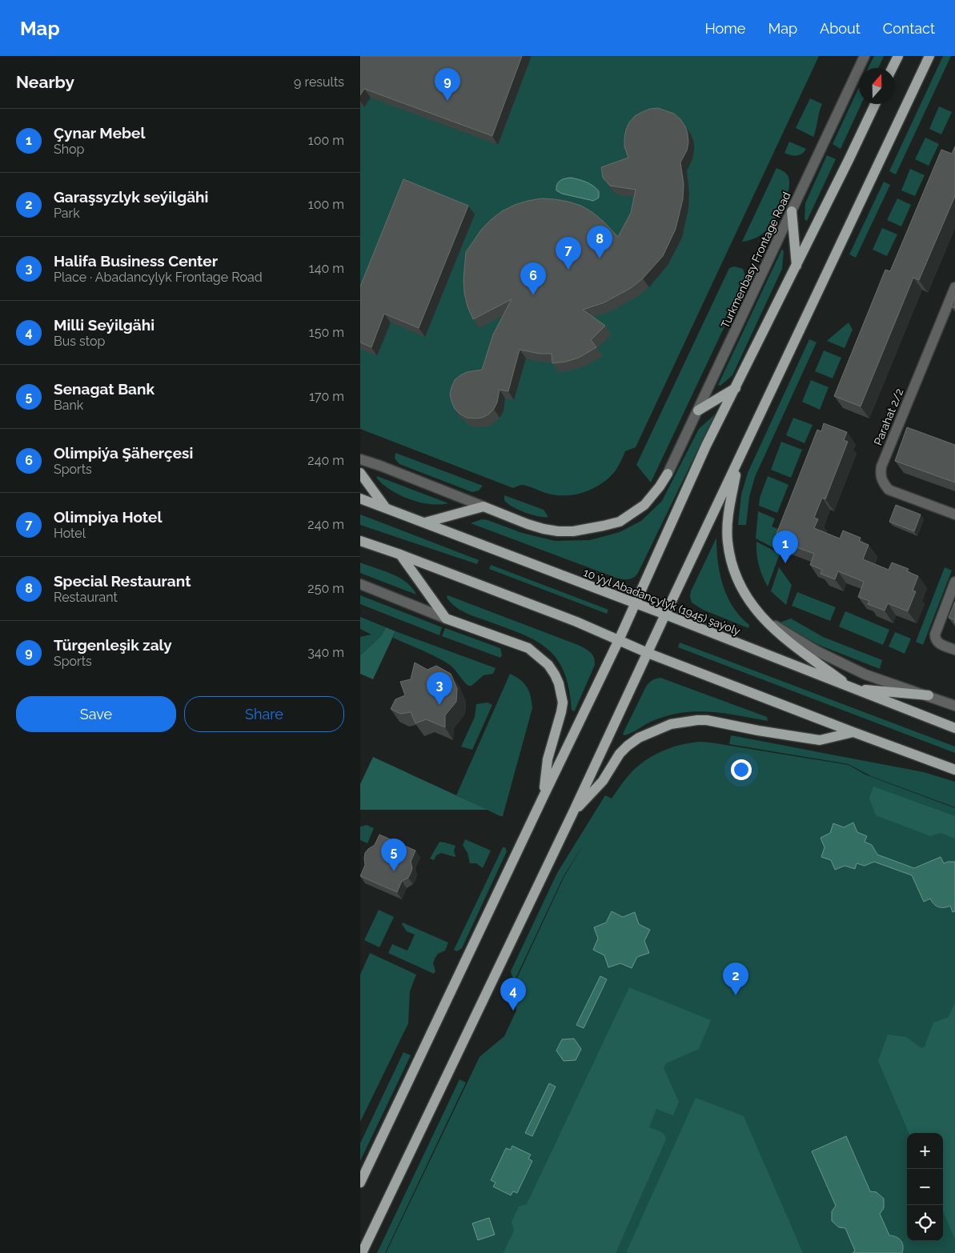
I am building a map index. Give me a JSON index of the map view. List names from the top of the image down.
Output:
{
  "streets": {
    "main road": ["10 ýyl Abadançylyk (1945) şaýoly"],
    "street": ["Turkmenbasy Frontage Road", "Parahat 2/2"]
  },
  "north": "top",
  "page": {
    "header": "Map",
    "nav": [
      "Home",
      "Map",
      "About",
      "Contact"
    ],
    "heading": ["Nearby", "9 results"],
    "pins": [
      "9",
      "8",
      "7",
      "6",
      "1",
      "3",
      "5",
      "2",
      "4"
    ],
    "list": [
      {
        "mark": "1",
        "name": "Çynar Mebel",
        "note": "Shop",
        "value": "100 m"
      },
      {
        "mark": "2",
        "name": "Garaşsyzlyk seýilgähi",
        "note": "Park",
        "value": "100 m"
      },
      {
        "mark": "3",
        "name": "Halifa Business Center",
        "note": "Place · Abadancylyk Frontage Road",
        "value": "140 m"
      },
      {
        "mark": "4",
        "name": "Milli Seýilgähi",
        "note": "Bus stop",
        "value": "150 m"
      },
      {
        "mark": "5",
        "name": "Senagat Bank",
        "note": "Bank",
        "value": "170 m"
      },
      {
        "mark": "6",
        "name": "Olimpiýa Şäherçesi",
        "note": "Sports",
        "value": "240 m"
      },
      {
        "mark": "7",
        "name": "Olimpiya Hotel",
        "note": "Hotel",
        "value": "240 m"
      },
      {
        "mark": "8",
        "name": "Special Restaurant",
        "note": "Restaurant",
        "value": "250 m"
      },
      {
        "mark": "9",
        "name": "Türgenleşik zaly",
        "note": "Sports",
        "value": "340 m"
      }
    ],
    "buttons": ["Save", "Share"],
    "map_buttons": ["+", "−"]
  }
}
